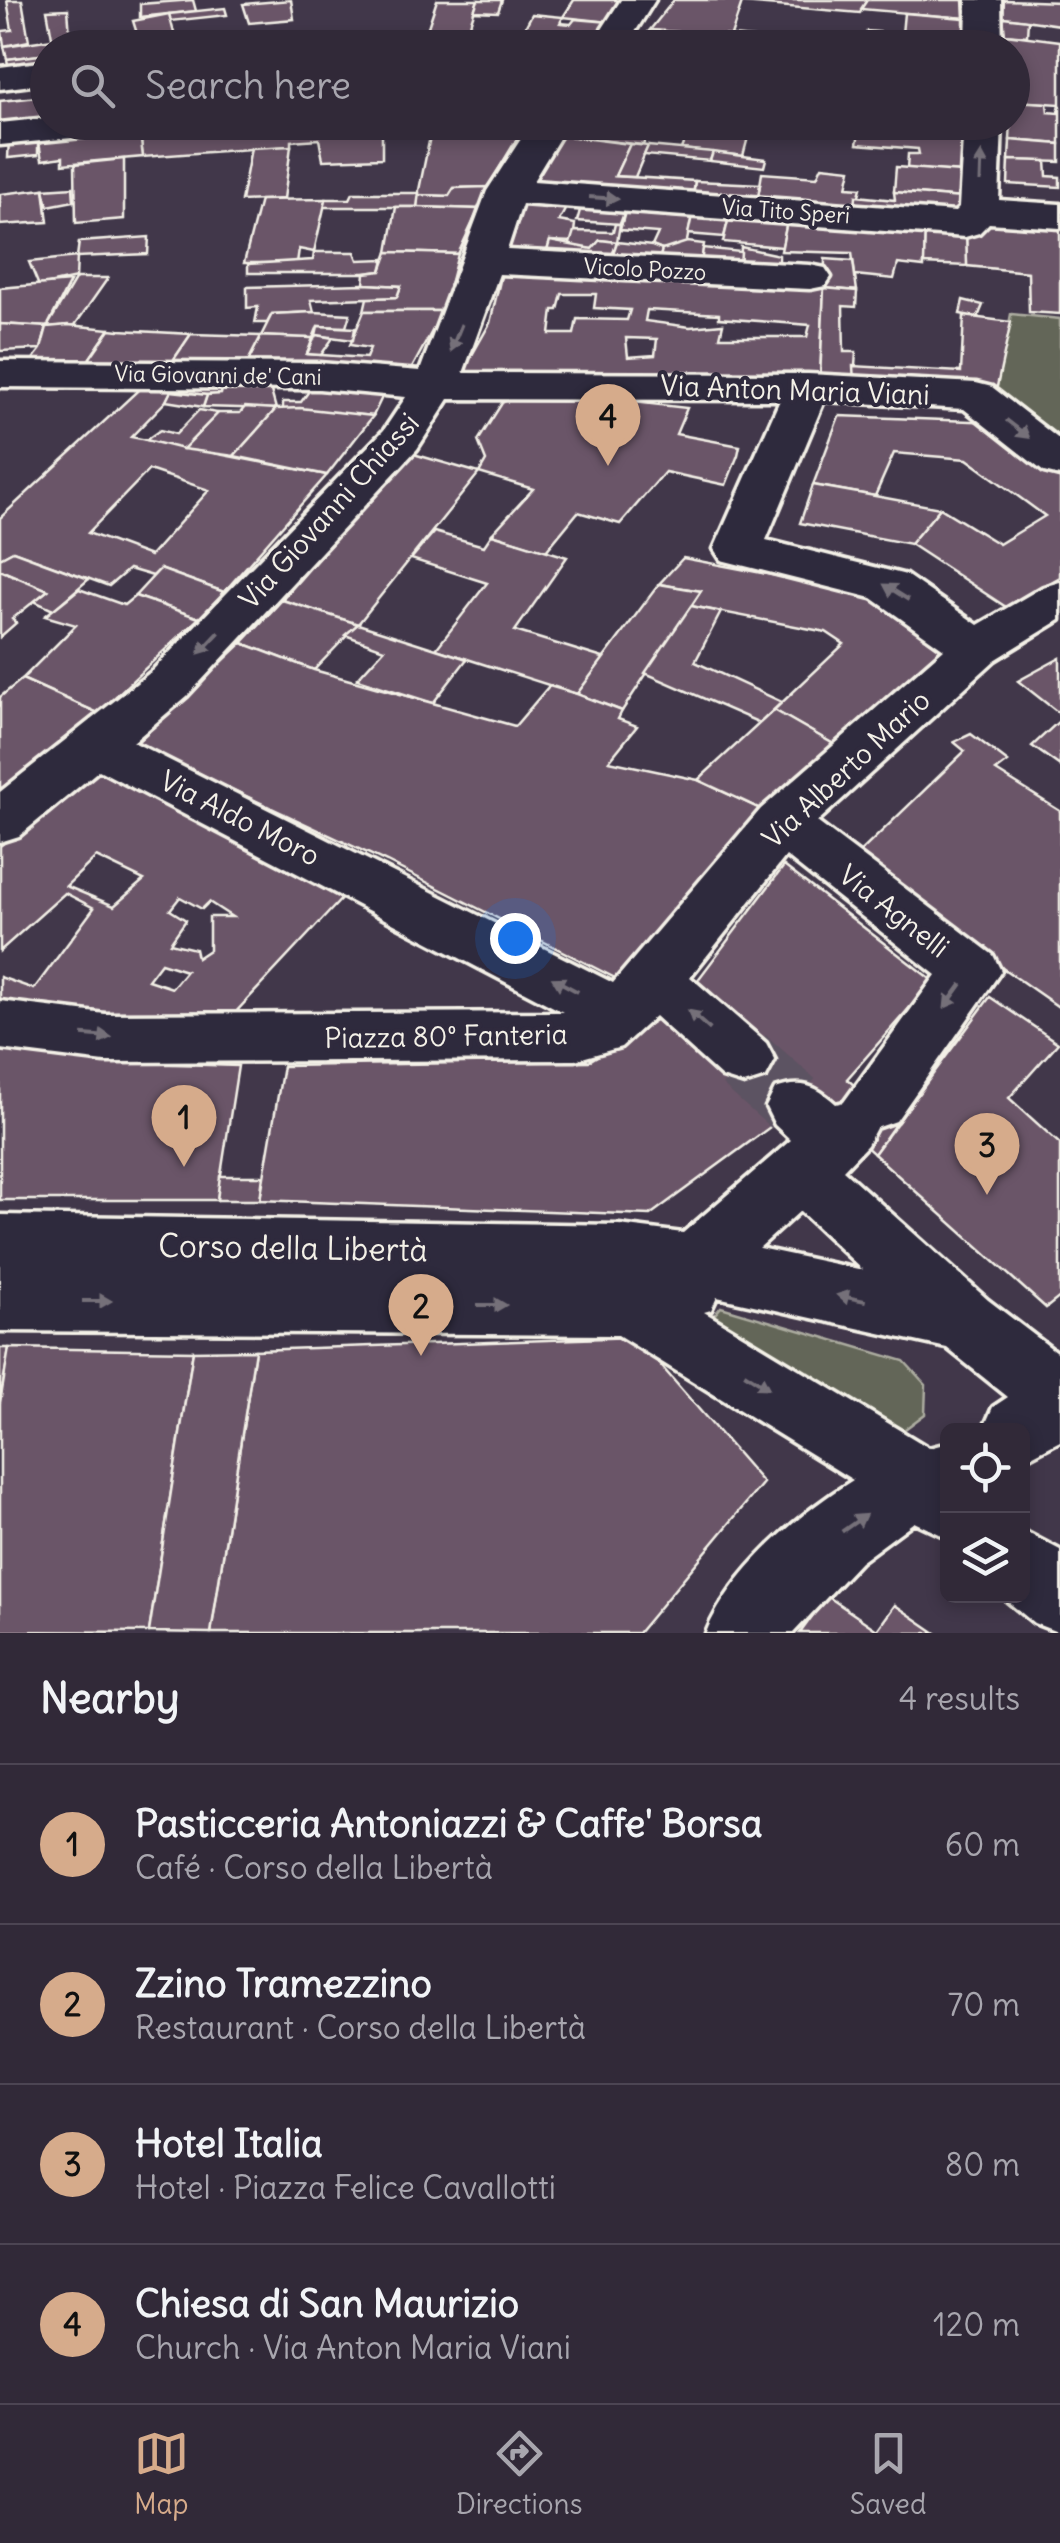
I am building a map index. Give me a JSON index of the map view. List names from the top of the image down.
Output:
{
  "streets": {
    "street": [
      "Via Tito Speri",
      "Vicolo Pozzo",
      "Via Giovanni de' Cani",
      "Via Anton Maria Viani",
      "Via Giovanni Chiassi",
      "Via Alberto Mario",
      "Via Aldo Moro",
      "Via Agnelli",
      "Piazza 80° Fanteria",
      "Corso della Libertà"
    ]
  },
  "crossings": [
    ["Via Tito Speri", "Via Giovanni Chiassi"],
    ["Vicolo Pozzo", "Via Giovanni Chiassi"],
    ["Via Giovanni de' Cani", "Via Anton Maria Viani"],
    ["Via Giovanni de' Cani", "Via Giovanni Chiassi"],
    ["Via Anton Maria Viani", "Via Giovanni Chiassi"],
    ["Via Giovanni Chiassi", "Via Aldo Moro"],
    ["Via Alberto Mario", "Via Agnelli"],
    ["Via Alberto Mario", "Piazza 80° Fanteria"],
    ["Via Aldo Moro", "Piazza 80° Fanteria"]
  ],
  "one_way": ["Via Tito Speri", "Via Anton Maria Viani", "Via Giovanni Chiassi"],
  "page": {
    "search": "Search here",
    "pins": [
      "4",
      "1",
      "3",
      "2"
    ],
    "heading": ["Nearby", "4 results"],
    "list": [
      {
        "mark": "1",
        "name": "Pasticceria Antoniazzi & Caffe' Borsa",
        "note": "Café · Corso della Libertà",
        "value": "60 m"
      },
      {
        "mark": "2",
        "name": "Zzino Tramezzino",
        "note": "Restaurant · Corso della Libertà",
        "value": "70 m"
      },
      {
        "mark": "3",
        "name": "Hotel Italia",
        "note": "Hotel · Piazza Felice Cavallotti",
        "value": "80 m"
      },
      {
        "mark": "4",
        "name": "Chiesa di San Maurizio",
        "note": "Church · Via Anton Maria Viani",
        "value": "120 m"
      }
    ],
    "nav": ["Map", "Directions", "Saved"]
  }
}
